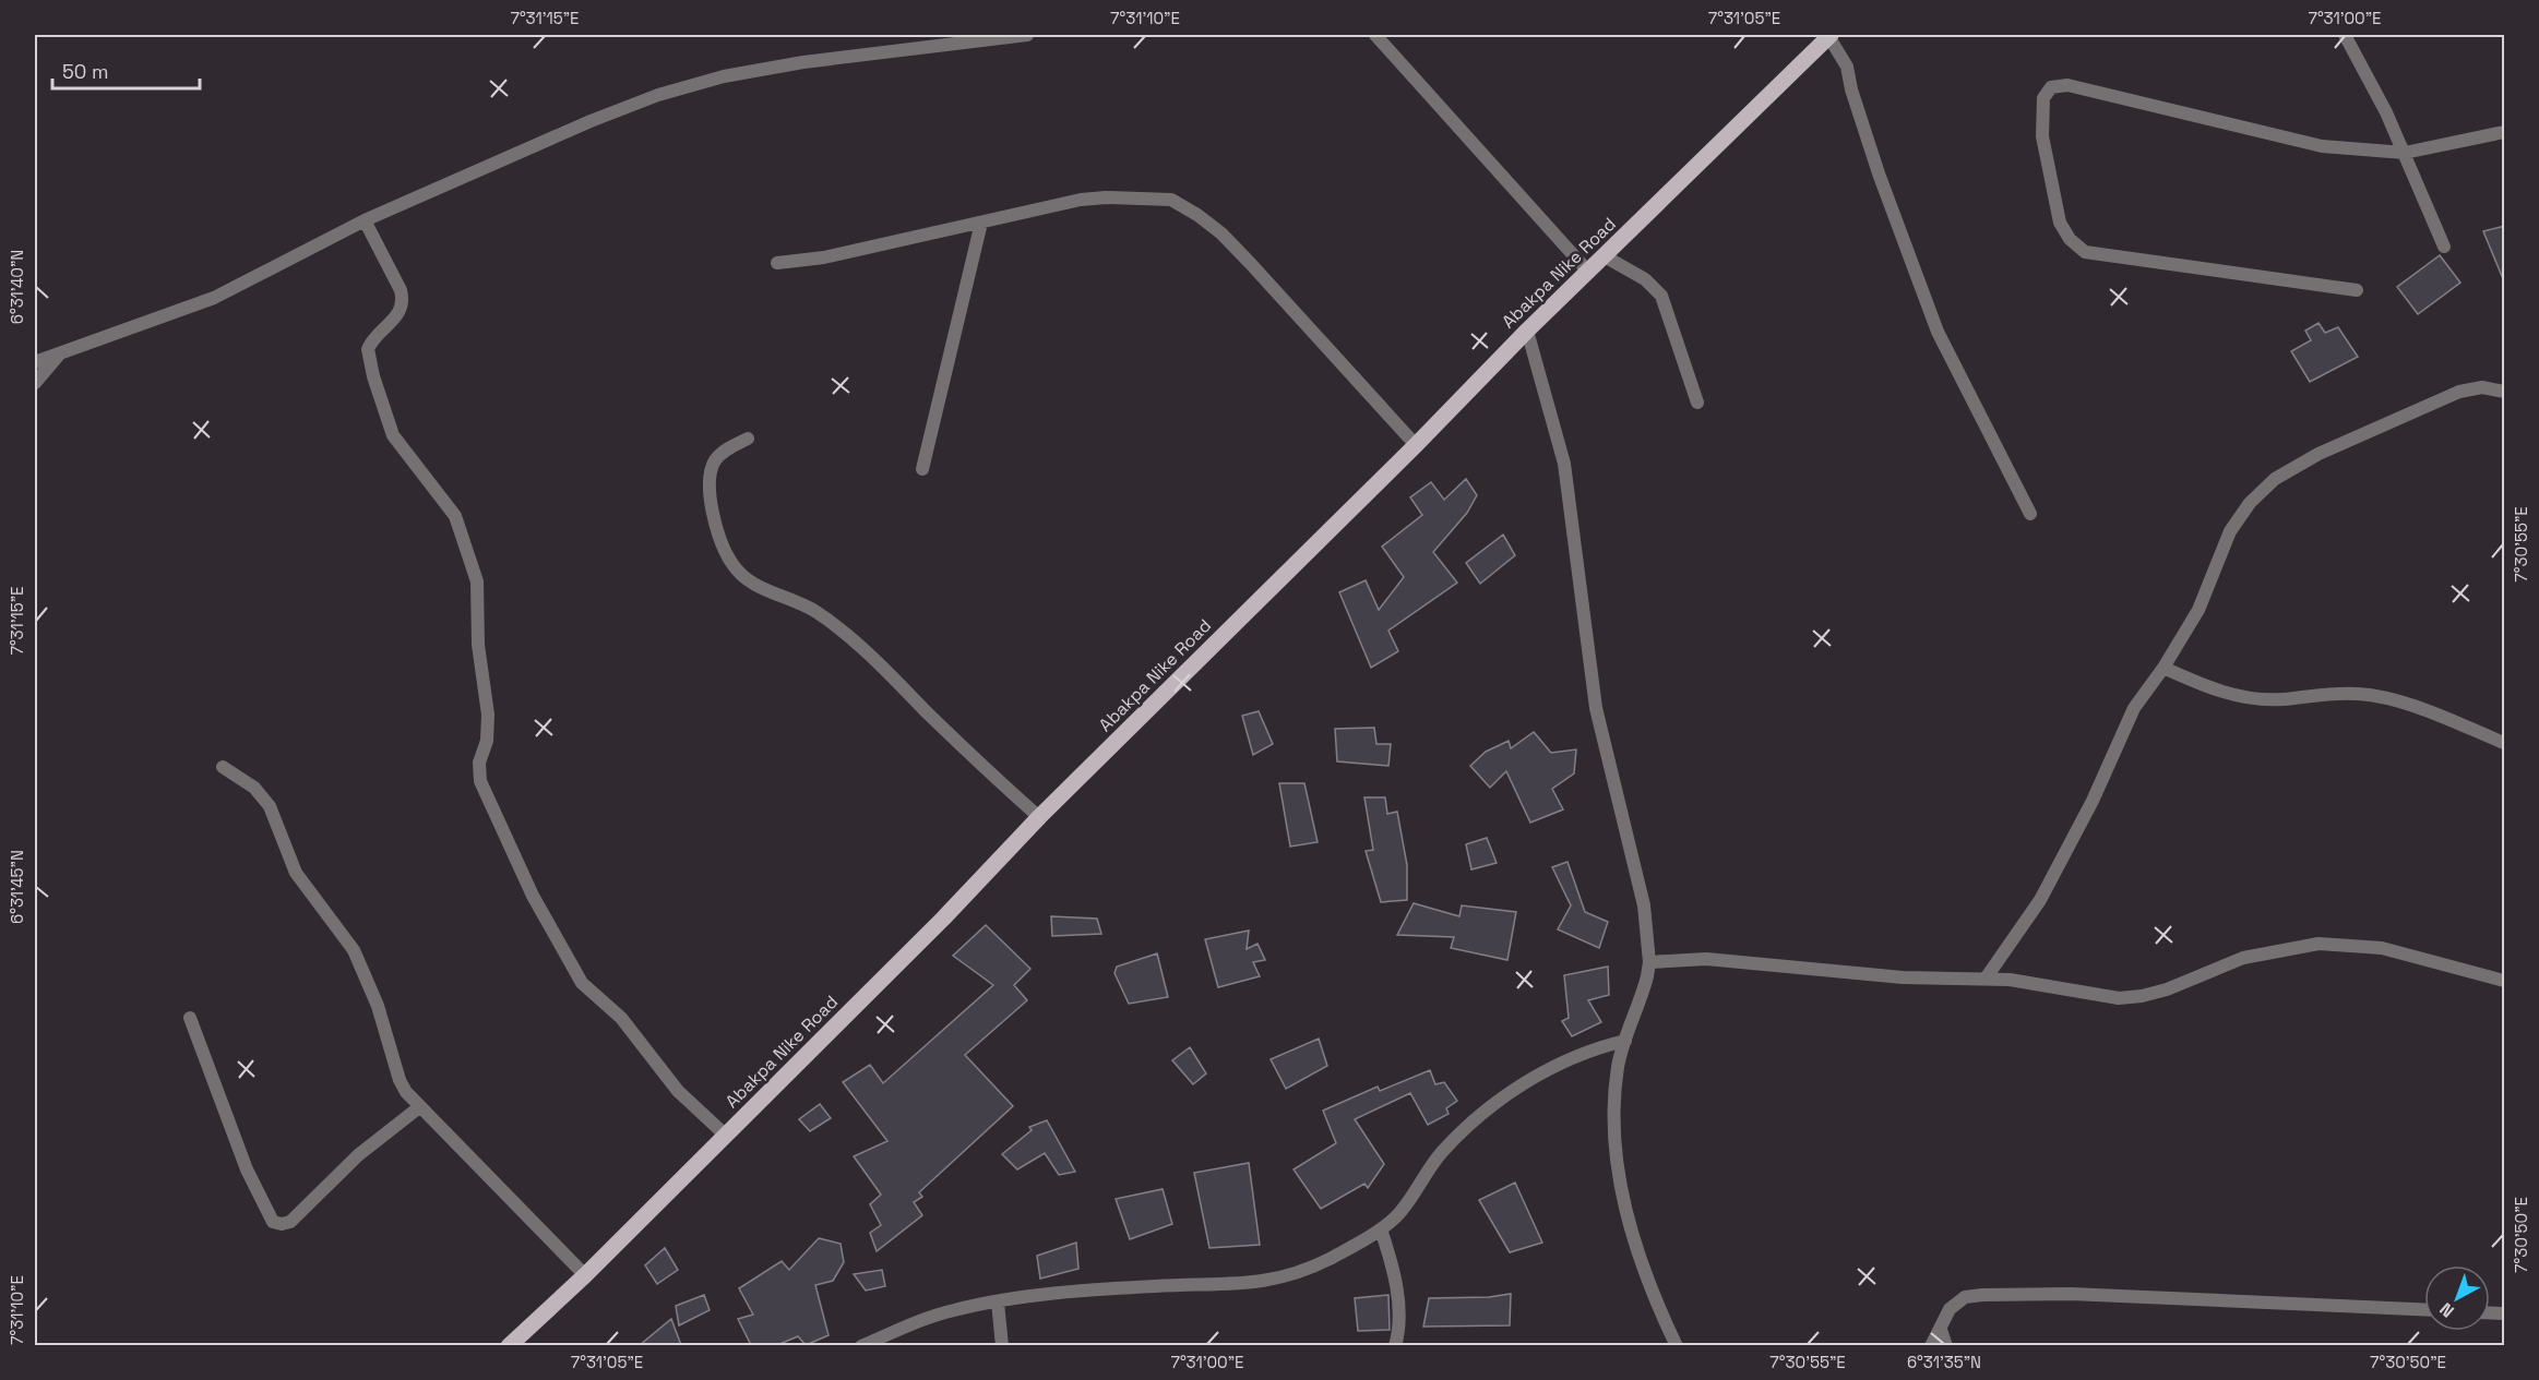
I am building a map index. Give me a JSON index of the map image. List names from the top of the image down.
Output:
{
  "streets": {
    "main road": ["Abakpa Nike Road"]
  },
  "scale_bar": "50 m",
  "north": "bottom left",
  "coordinates": [
    "7°31'15\"E",
    "7°31'10\"E",
    "7°31'05\"E",
    "7°31'00\"E",
    "6°31'40\"N",
    "7°30'55\"E",
    "6°31'45\"N",
    "7°30'50\"E",
    "6°31'35\"N"
  ]
}
